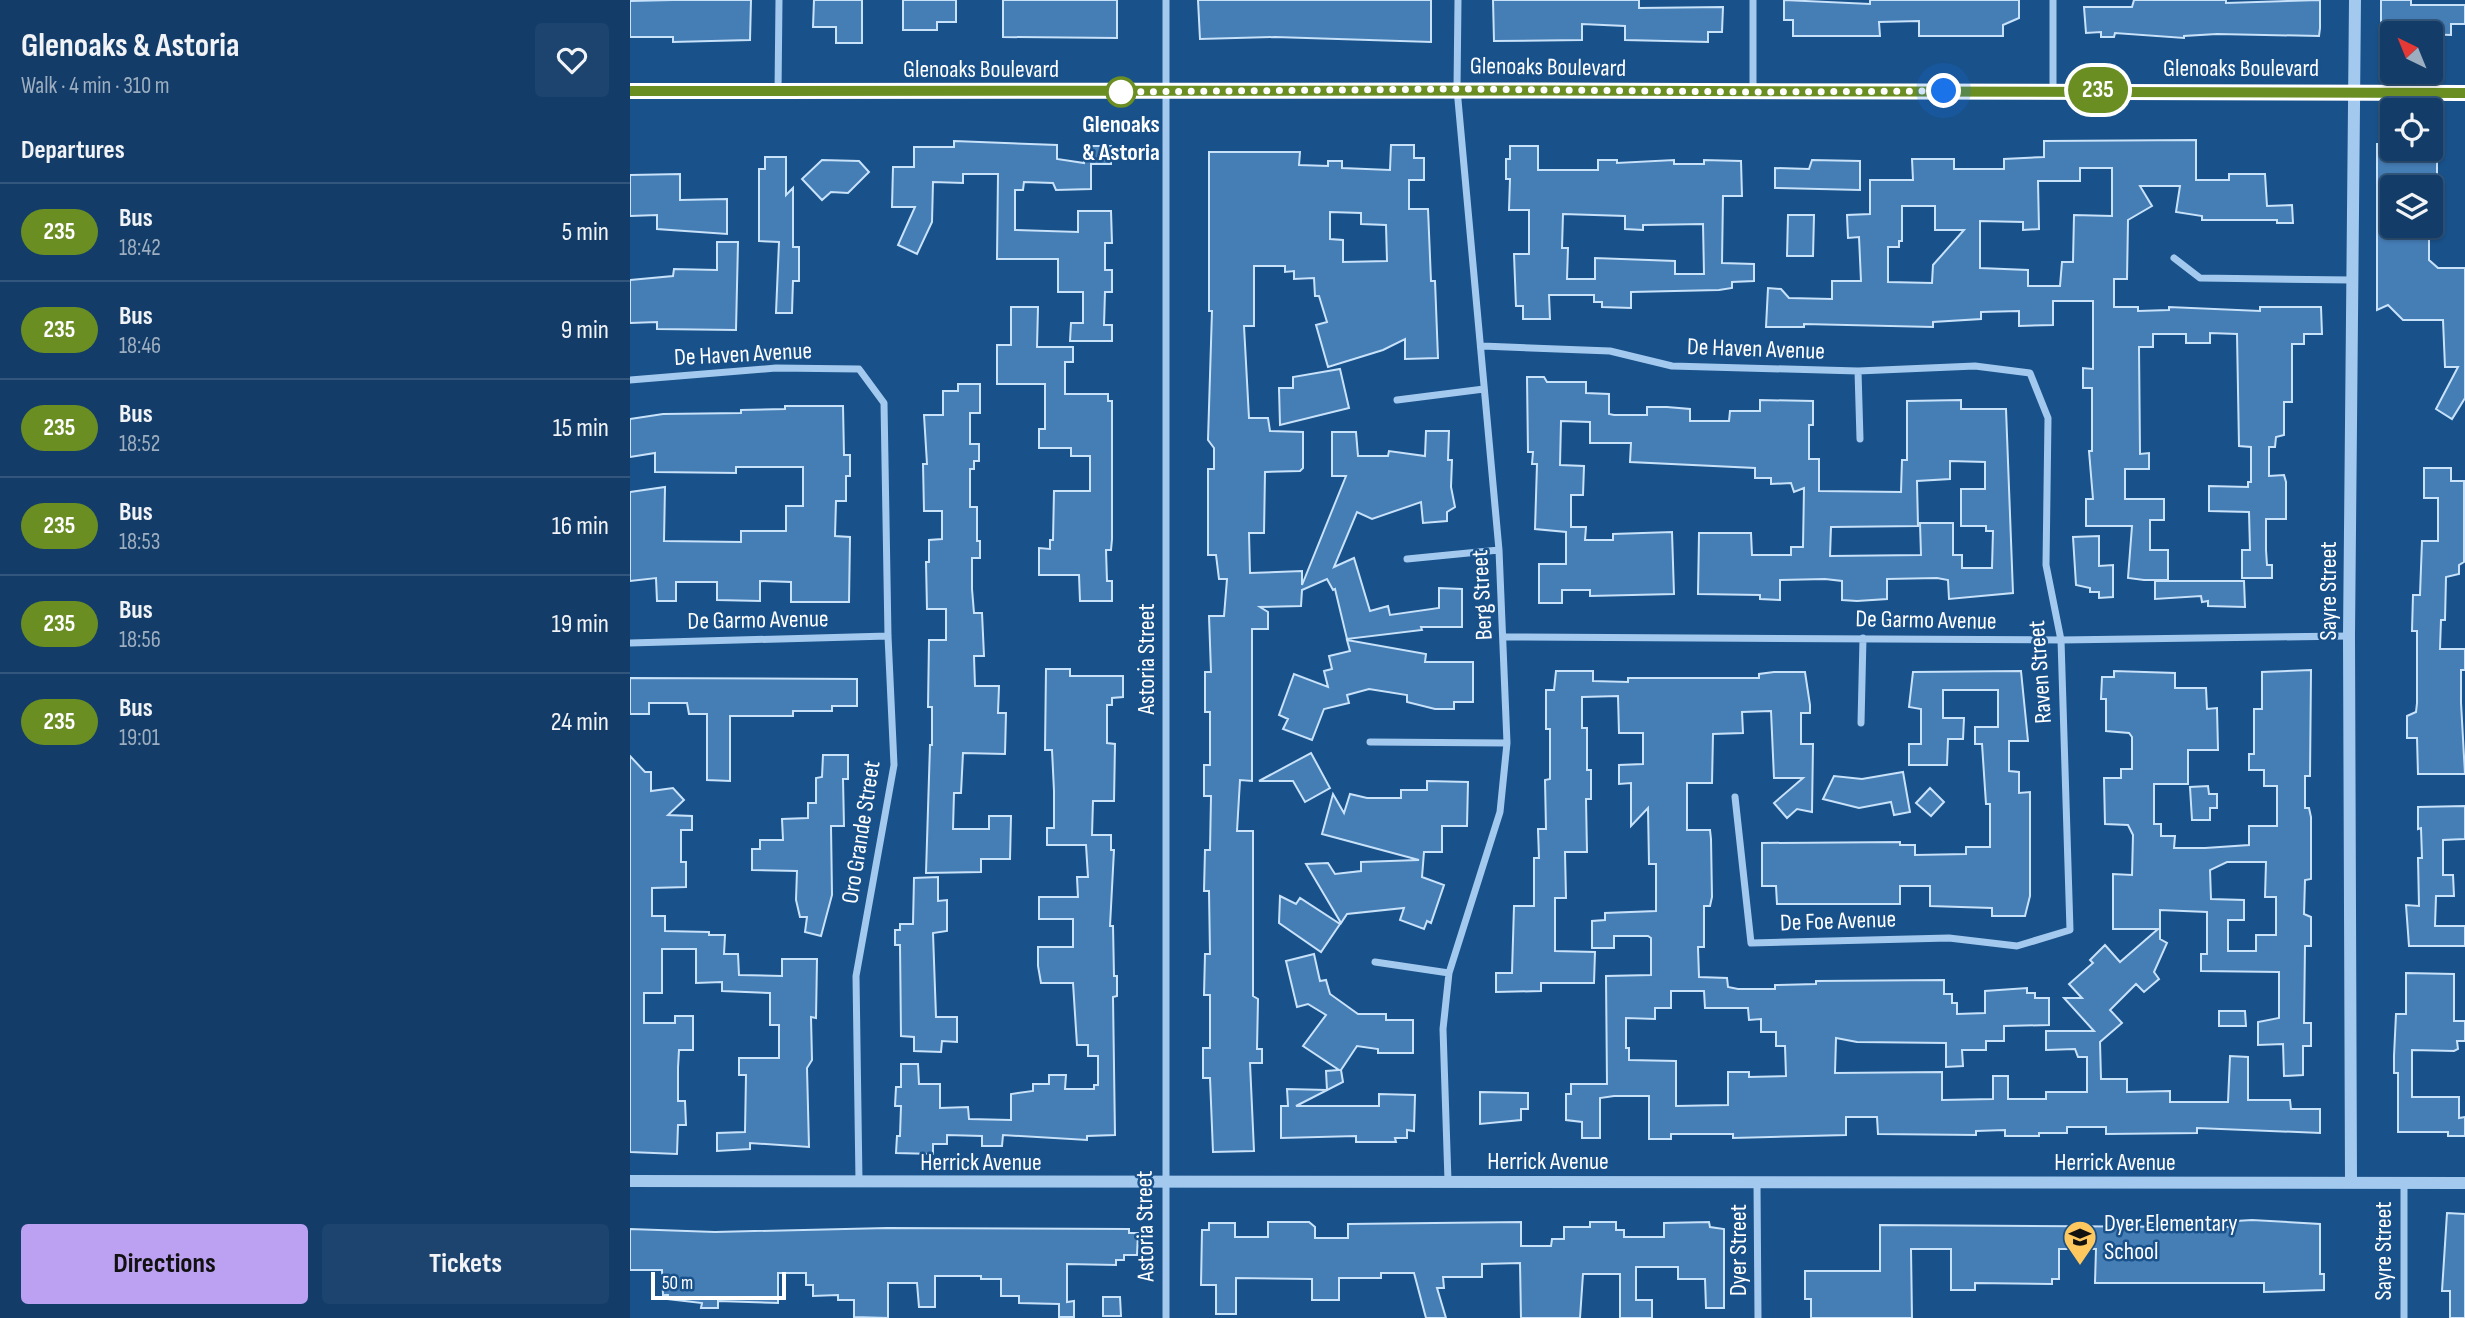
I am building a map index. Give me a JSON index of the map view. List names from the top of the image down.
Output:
{
  "streets": {
    "main road": ["Glenoaks Boulevard"],
    "street": [
      "De Haven Avenue",
      "Sayre Street",
      "Berg Street",
      "De Garmo Avenue",
      "Astoria Street",
      "Raven Street",
      "Oro Grande Street",
      "De Foe Avenue",
      "Herrick Avenue",
      "Dyer Street"
    ]
  },
  "crossings": [
    ["Glenoaks Boulevard", "Sayre Street"],
    ["Glenoaks Boulevard", "Berg Street"],
    ["Glenoaks Boulevard", "Astoria Street"],
    ["De Haven Avenue", "Berg Street"],
    ["De Haven Avenue", "Raven Street"],
    ["De Haven Avenue", "Oro Grande Street"],
    ["Sayre Street", "De Garmo Avenue"],
    ["Sayre Street", "Herrick Avenue"],
    ["Berg Street", "De Garmo Avenue"],
    ["Berg Street", "Herrick Avenue"],
    ["De Garmo Avenue", "Raven Street"],
    ["De Garmo Avenue", "Oro Grande Street"],
    ["Astoria Street", "Herrick Avenue"],
    ["Raven Street", "De Foe Avenue"],
    ["Oro Grande Street", "Herrick Avenue"],
    ["Herrick Avenue", "Dyer Street"]
  ],
  "places": {
    "other": ["Glenoaks & Astoria"],
    "school or university": ["Dyer Elementary School"]
  },
  "lines": ["bus line 235"],
  "scale_bar": "50 m",
  "north": "top left",
  "page": {
    "heading": [
      ["Glenoaks & Astoria", "Walk · 4 min · 310 m"],
      "Departures"
    ],
    "on_map": "235",
    "list": [
      {
        "mark": "235",
        "name": "Bus",
        "note": "18:42",
        "value": "5 min"
      },
      {
        "mark": "235",
        "name": "Bus",
        "note": "18:46",
        "value": "9 min"
      },
      {
        "mark": "235",
        "name": "Bus",
        "note": "18:52",
        "value": "15 min"
      },
      {
        "mark": "235",
        "name": "Bus",
        "note": "18:53",
        "value": "16 min"
      },
      {
        "mark": "235",
        "name": "Bus",
        "note": "18:56",
        "value": "19 min"
      },
      {
        "mark": "235",
        "name": "Bus",
        "note": "19:01",
        "value": "24 min"
      }
    ],
    "buttons": ["Directions", "Tickets"],
    "scale": "50 m"
  }
}
